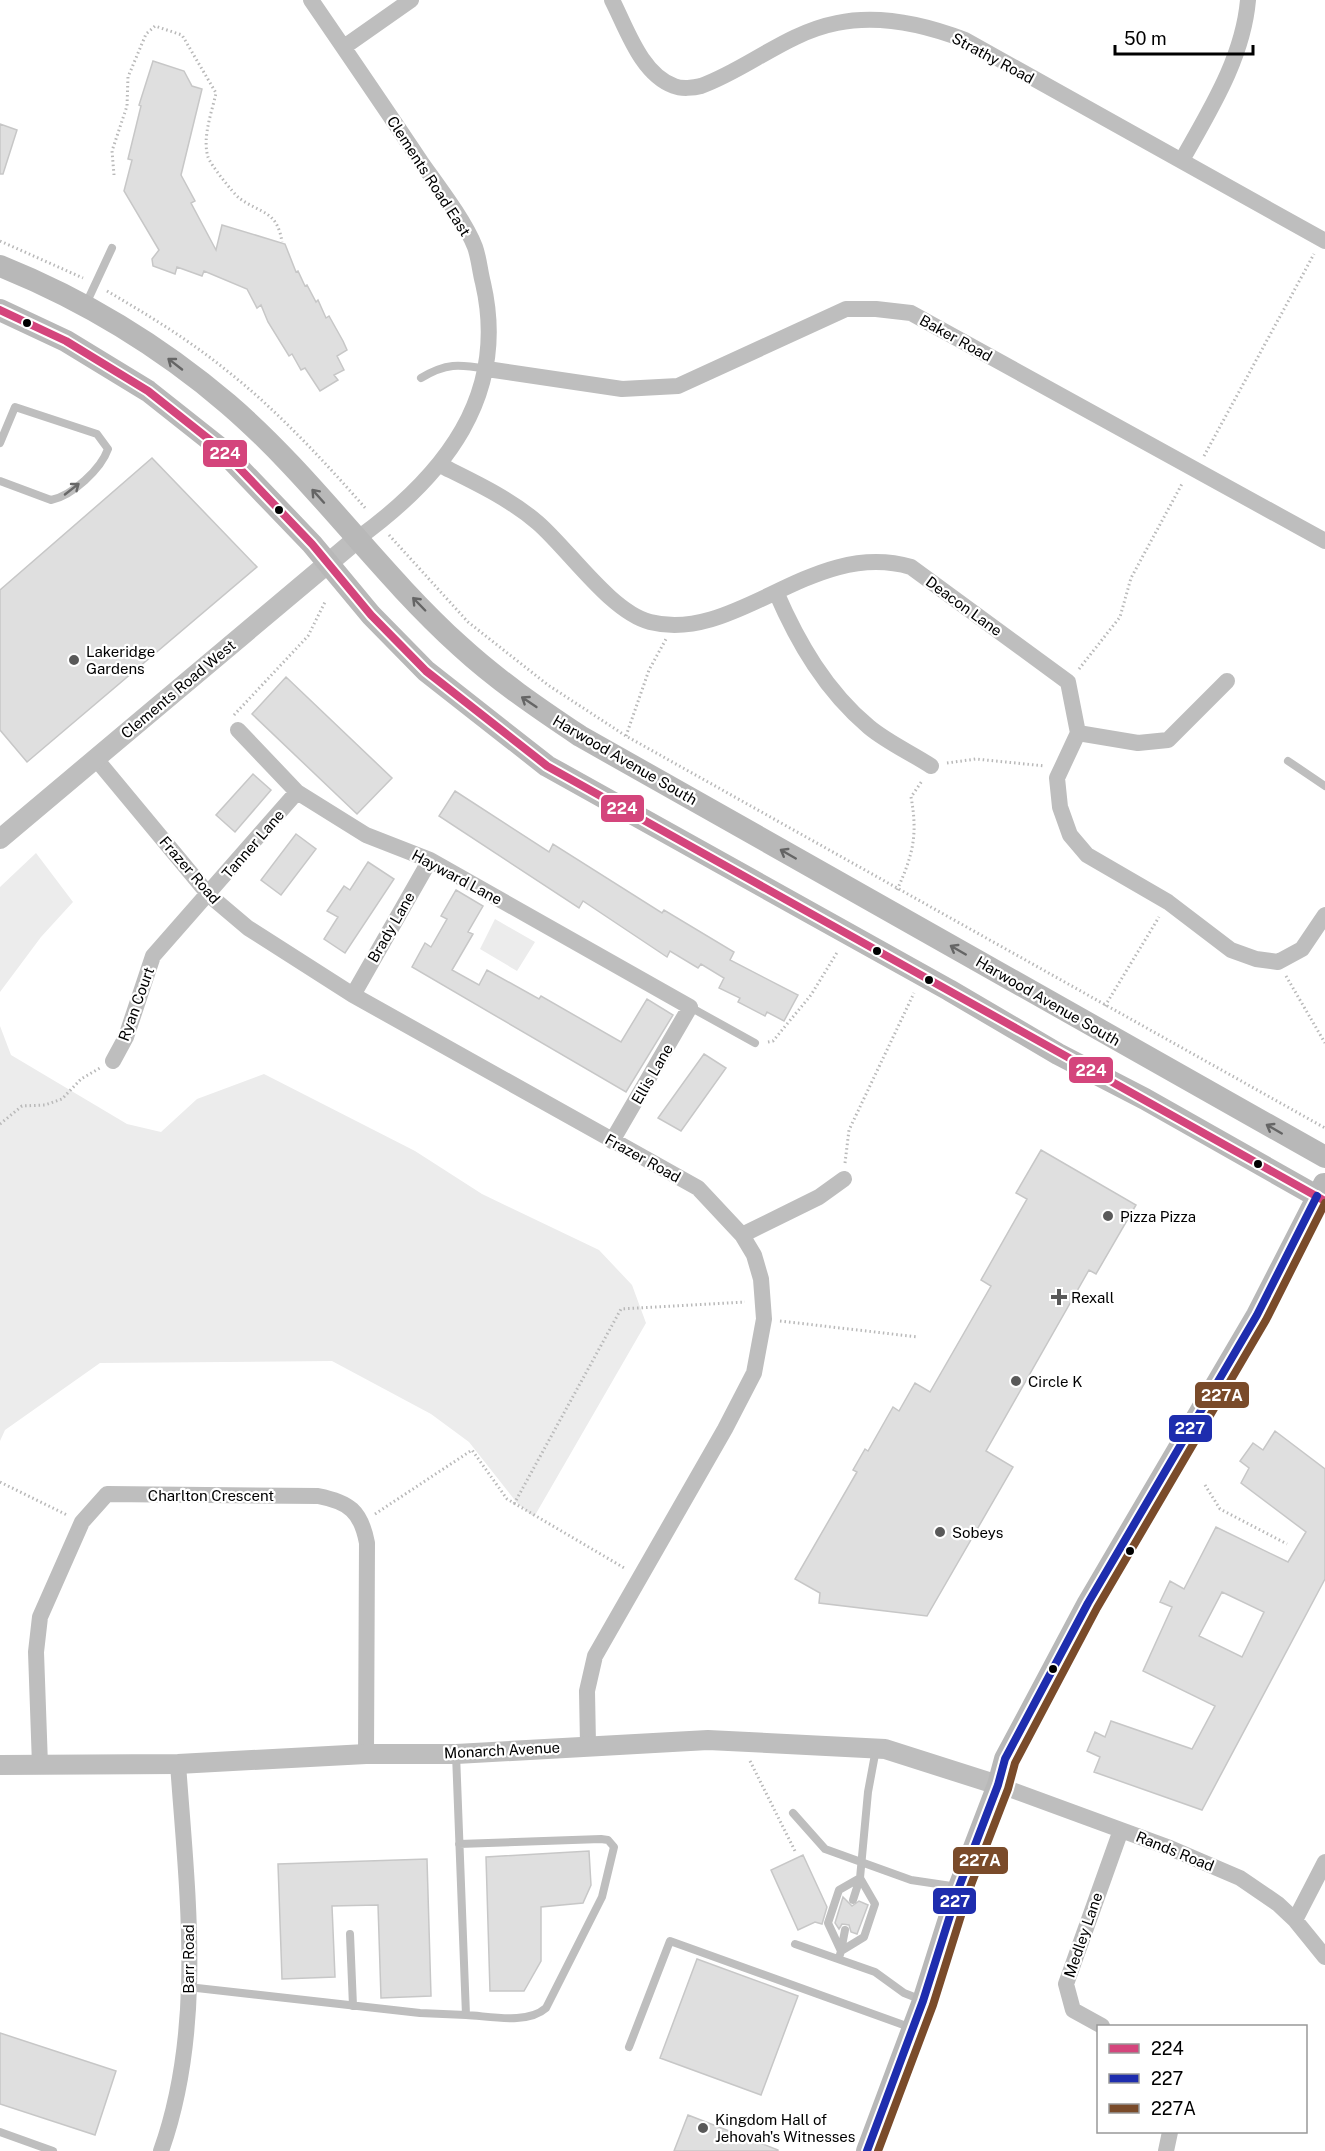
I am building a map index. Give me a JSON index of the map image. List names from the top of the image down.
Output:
{
  "streets": {
    "main road": ["Harwood Avenue South"],
    "street": [
      "Strathy Road",
      "Clements Road East",
      "Baker Road",
      "Deacon Lane",
      "Clements Road West",
      "Tanner Lane",
      "Frazer Road",
      "Hayward Lane",
      "Brady Lane",
      "Ryan Court",
      "Ellis Lane",
      "Charlton Crescent",
      "Monarch Avenue",
      "Rands Road",
      "Medley Lane",
      "Barr Road"
    ]
  },
  "crossings": [
    ["Clements Road East", "Baker Road"],
    ["Clements Road East", "Deacon Lane"],
    ["Clements Road East", "Clements Road West"],
    ["Clements Road East", "Harwood Avenue South"],
    ["Clements Road West", "Harwood Avenue South"],
    ["Clements Road West", "Frazer Road"],
    ["Tanner Lane", "Frazer Road"],
    ["Tanner Lane", "Hayward Lane"],
    ["Tanner Lane", "Ryan Court"],
    ["Frazer Road", "Brady Lane"],
    ["Frazer Road", "Ryan Court"],
    ["Frazer Road", "Ellis Lane"],
    ["Frazer Road", "Monarch Avenue"],
    ["Hayward Lane", "Brady Lane"],
    ["Hayward Lane", "Ellis Lane"],
    ["Charlton Crescent", "Monarch Avenue"],
    ["Monarch Avenue", "Rands Road"],
    ["Monarch Avenue", "Barr Road"],
    ["Rands Road", "Medley Lane"]
  ],
  "places": {
    "other": [
      "Lakeridge Gardens",
      "Pizza Pizza",
      "Circle K",
      "Sobeys",
      "Kingdom Hall of Jehovah's Witnesses"
    ],
    "health": ["Rexall"]
  },
  "lines": ["transit line 224", "transit line 227", "transit line 227A"],
  "legend": ["224", "227", "227A"],
  "scale_bar": "50 m"
}
